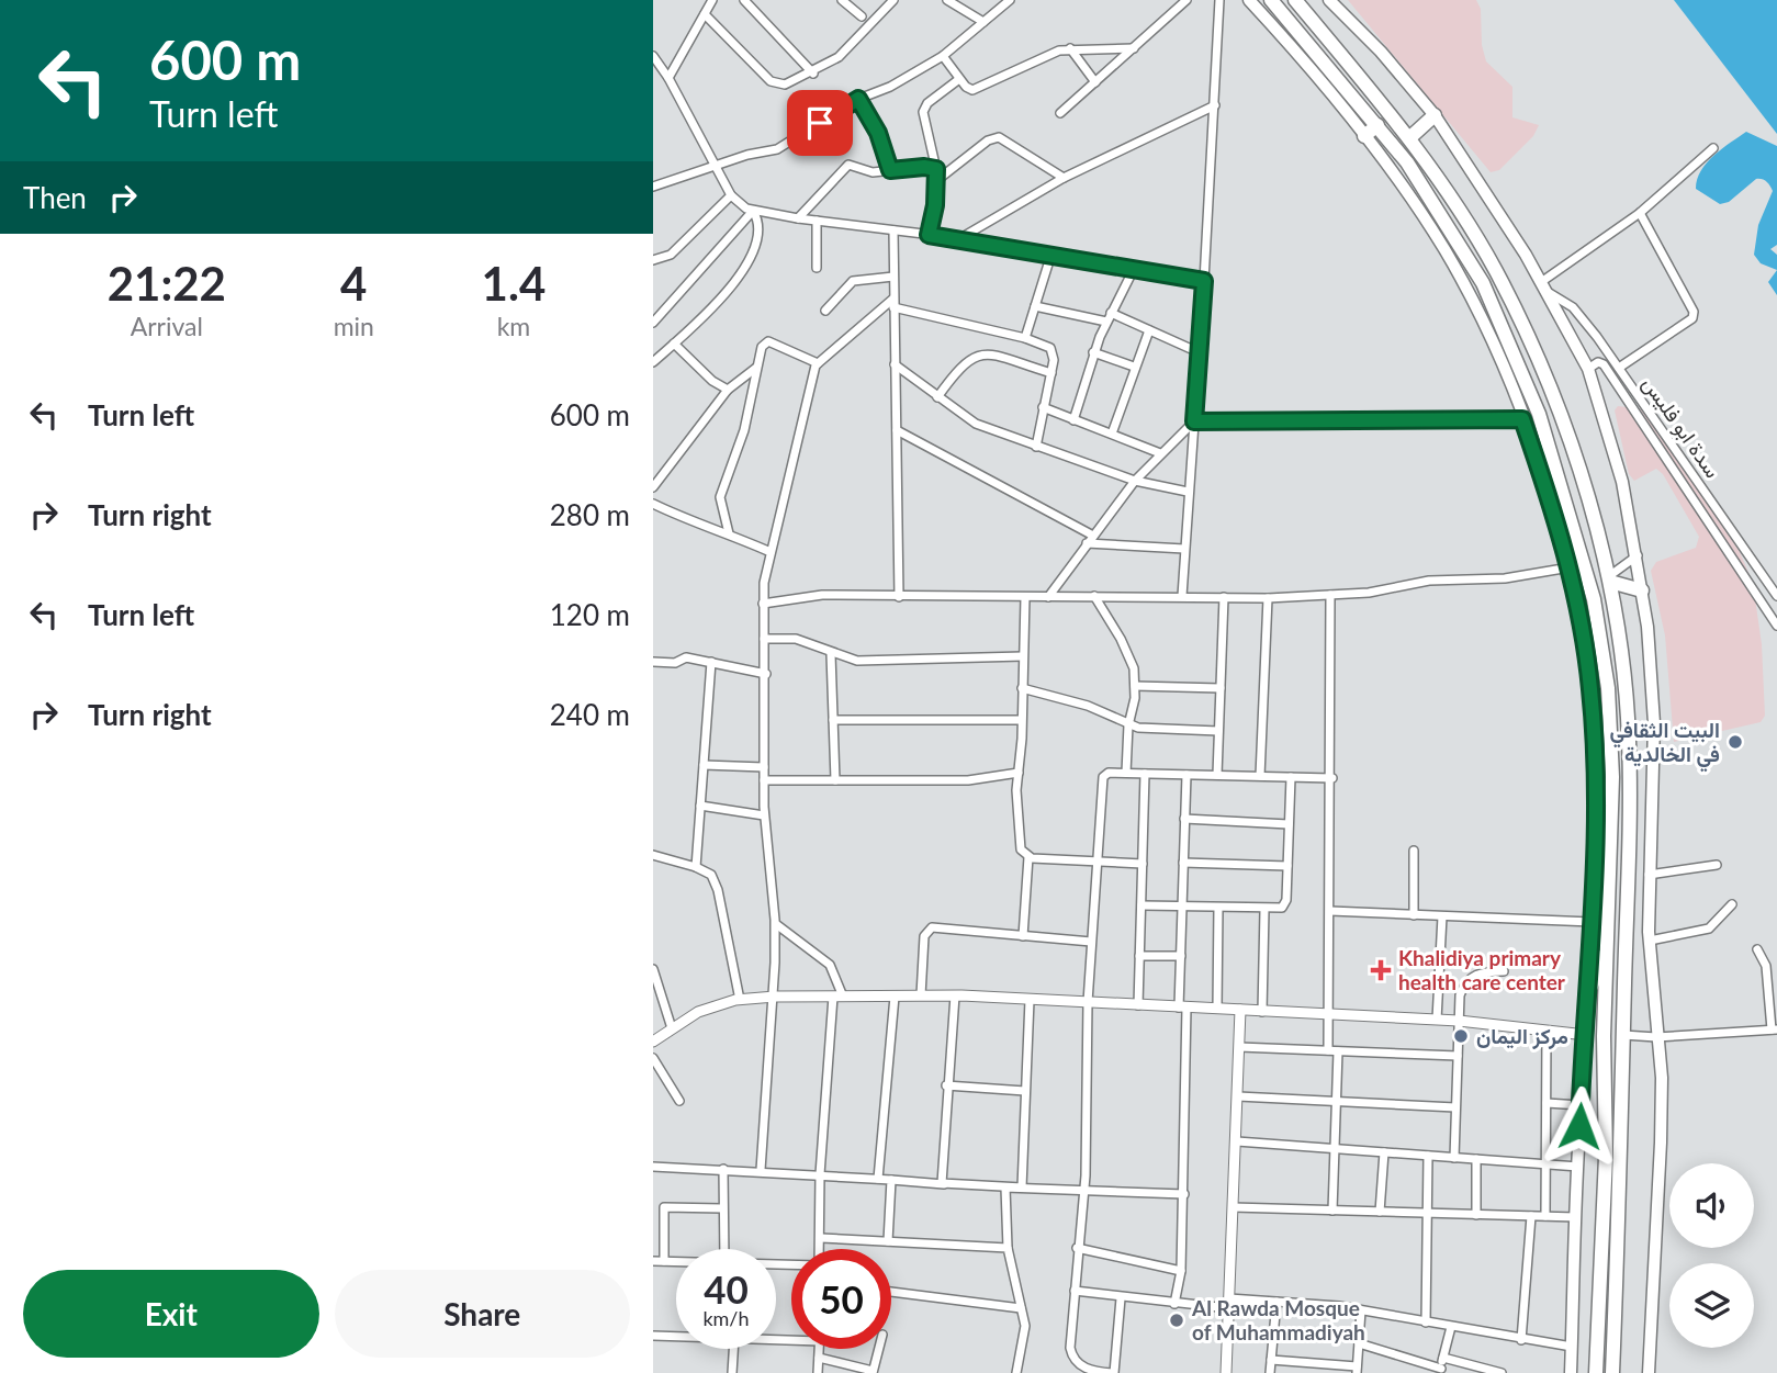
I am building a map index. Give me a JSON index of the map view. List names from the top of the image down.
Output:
{
  "streets": {
    "street": ["سدة ابو فليس"]
  },
  "places": {
    "other": ["البيت الثقافي في الخالدية", "مركز اليمان", "Al Rawda Mosque of Muhammadiyah"],
    "health": ["Khalidiya primary health care center"]
  },
  "page": {
    "turn": ["600 m", "Turn left"],
    "then": "Then",
    "eta": [
      "21:22",
      "Arrival",
      "4",
      "min",
      "1.4",
      "km"
    ],
    "list": [
      {
        "name": "Turn left",
        "value": "600 m"
      },
      {
        "name": "Turn right",
        "value": "280 m"
      },
      {
        "name": "Turn left",
        "value": "120 m"
      },
      {
        "name": "Turn right",
        "value": "240 m"
      }
    ],
    "speed": "40 km/h",
    "limit": "50",
    "buttons": ["Exit", "Share"]
  }
}
